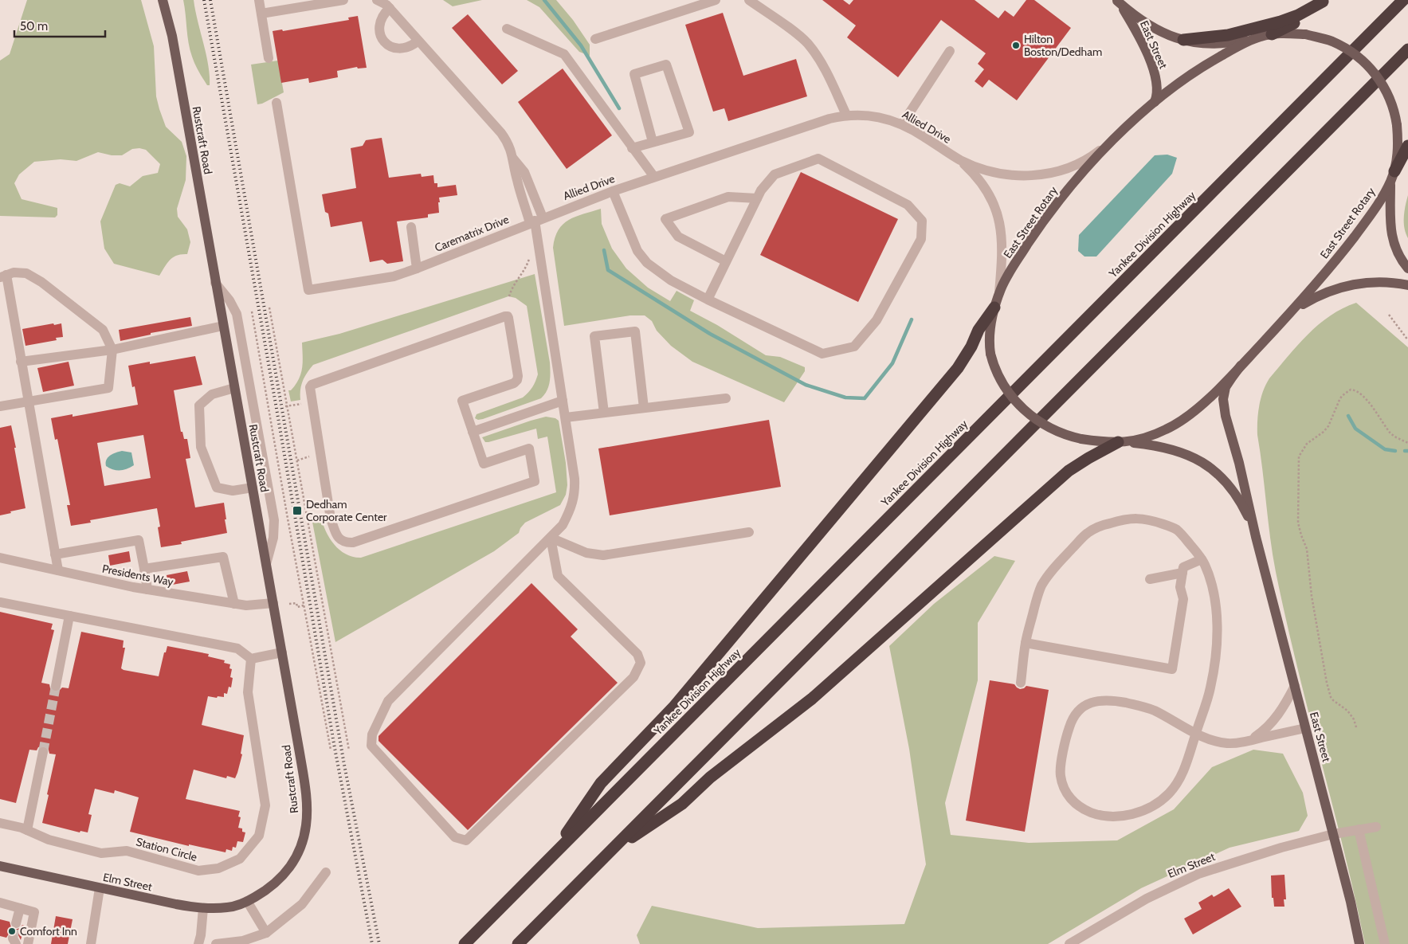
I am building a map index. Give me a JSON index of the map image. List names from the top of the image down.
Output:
{
  "streets": {
    "highway": ["Yankee Division Highway"],
    "main road": [
      "East Street",
      "Rustcraft Road",
      "East Street Rotary",
      "Elm Street"
    ],
    "street": [
      "Allied Drive",
      "Carematrix Drive",
      "Presidents Way",
      "Station Circle"
    ]
  },
  "crossings": [
    ["East Street", "East Street Rotary"],
    ["East Street", "Elm Street"],
    ["Allied Drive", "East Street Rotary"],
    ["Allied Drive", "Carematrix Drive"],
    ["Rustcraft Road", "Presidents Way"],
    ["Rustcraft Road", "Elm Street"]
  ],
  "places": {
    "other": ["Hilton Boston/Dedham", "Comfort Inn"],
    "transit": ["Dedham Corporate Center"]
  },
  "scale_bar": "50 m"
}
